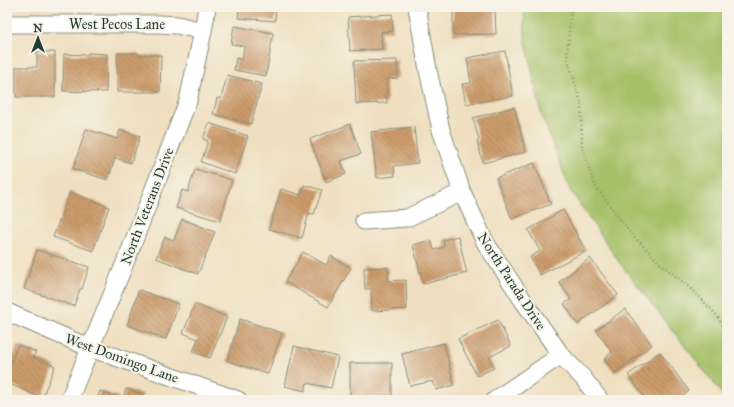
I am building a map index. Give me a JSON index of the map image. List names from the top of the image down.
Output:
{
  "streets": {
    "street": [
      "West Pecos Lane",
      "North Veterans Drive",
      "North Parada Drive",
      "West Domingo Lane"
    ]
  },
  "crossings": [
    ["West Pecos Lane", "North Veterans Drive"],
    ["North Veterans Drive", "West Domingo Lane"]
  ],
  "north": "top"
}
